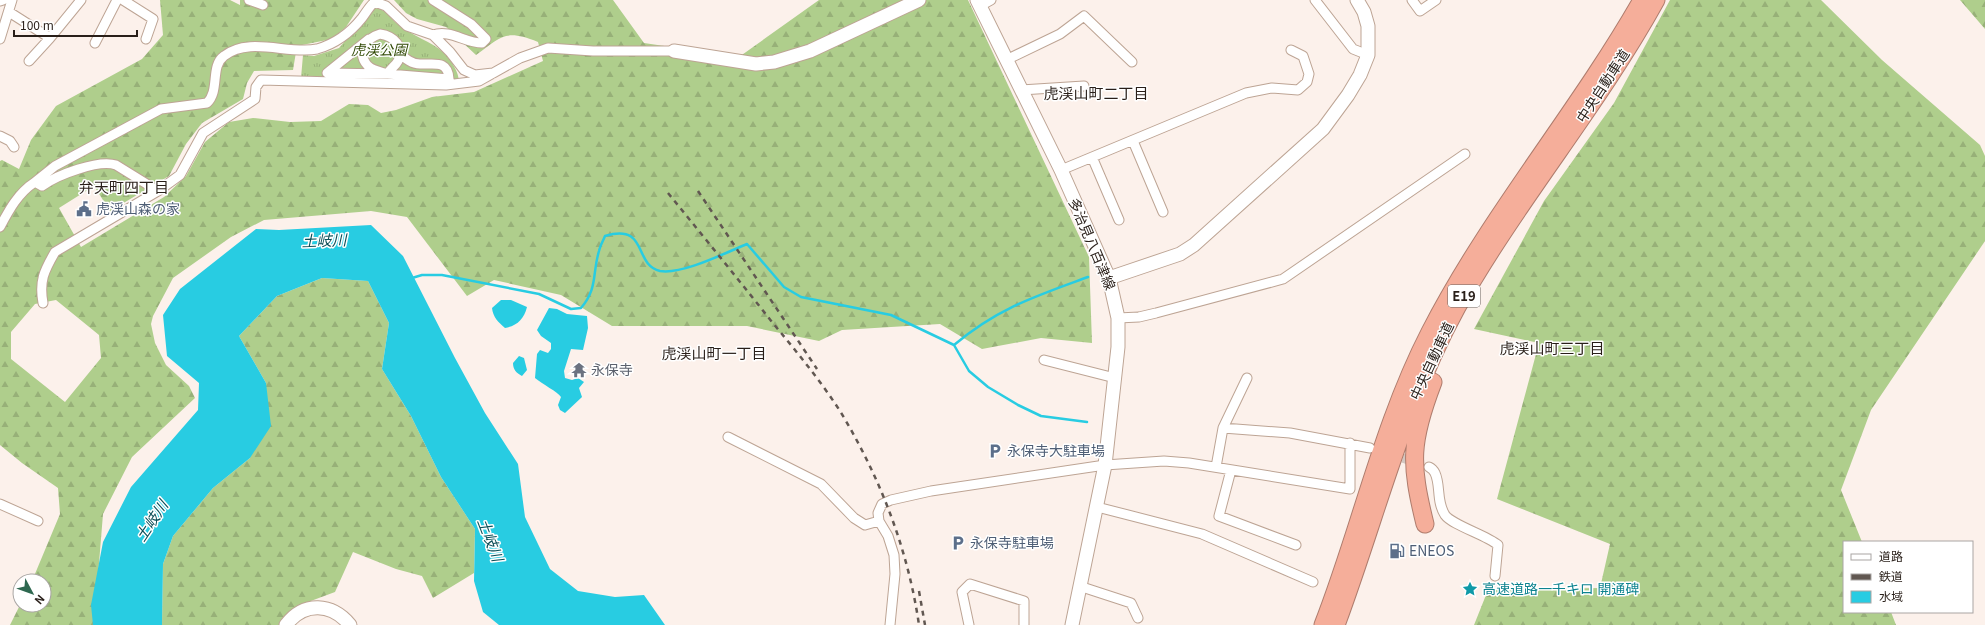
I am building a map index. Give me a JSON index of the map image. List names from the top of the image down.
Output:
{
  "streets": {
    "highway": ["中央自動車道", "E19"],
    "street": ["多治見八百津線"]
  },
  "districts": [
    "虎渓山町二丁目",
    "弁天町四丁目",
    "虎渓山町三丁目",
    "虎渓山町一丁目"
  ],
  "water": ["土岐川"],
  "parks": ["虎渓公園"],
  "places": {
    "public building": ["虎渓山森の家"],
    "temple": ["永保寺"],
    "parking": ["永保寺大駐車場", "永保寺駐車場"],
    "fuel station": ["ENEOS"],
    "place": ["高速道路一千キロ 開通碑"]
  },
  "legend": ["道路", "鉄道", "水域"],
  "scale_bar": "100 m",
  "north": "bottom right"
}
